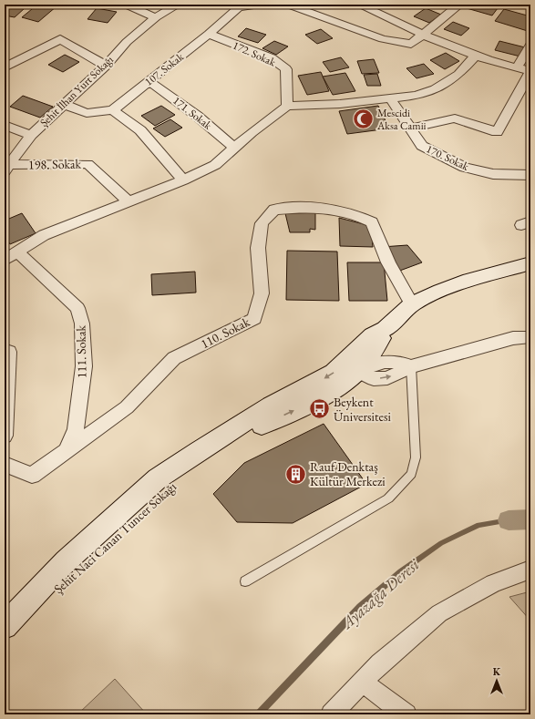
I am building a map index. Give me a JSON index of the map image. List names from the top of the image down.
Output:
{
  "streets": {
    "street": [
      "172. Sokak",
      "107. Sokak",
      "Şehit İlhan Yurt Sokağı",
      "171. Sokak",
      "170. Sokak",
      "198. Sokak",
      "110. Sokak",
      "111. Sokak",
      "Şehit Naci Canan Tuncer Sokağı"
    ]
  },
  "crossings": [
    ["172. Sokak", "107. Sokak"],
    ["107. Sokak", "171. Sokak"],
    ["Şehit İlhan Yurt Sokağı", "198. Sokak"],
    ["110. Sokak", "111. Sokak"],
    ["110. Sokak", "Şehit Naci Canan Tuncer Sokağı"]
  ],
  "water": ["Ayazağa Deresi"],
  "places": {
    "mosque": ["Mescidi Aksa Camii"],
    "bus stop": ["Beykent Üniversitesi"],
    "building": ["Rauf Denktaş Kültür Merkezi"]
  },
  "north": "top"
}
